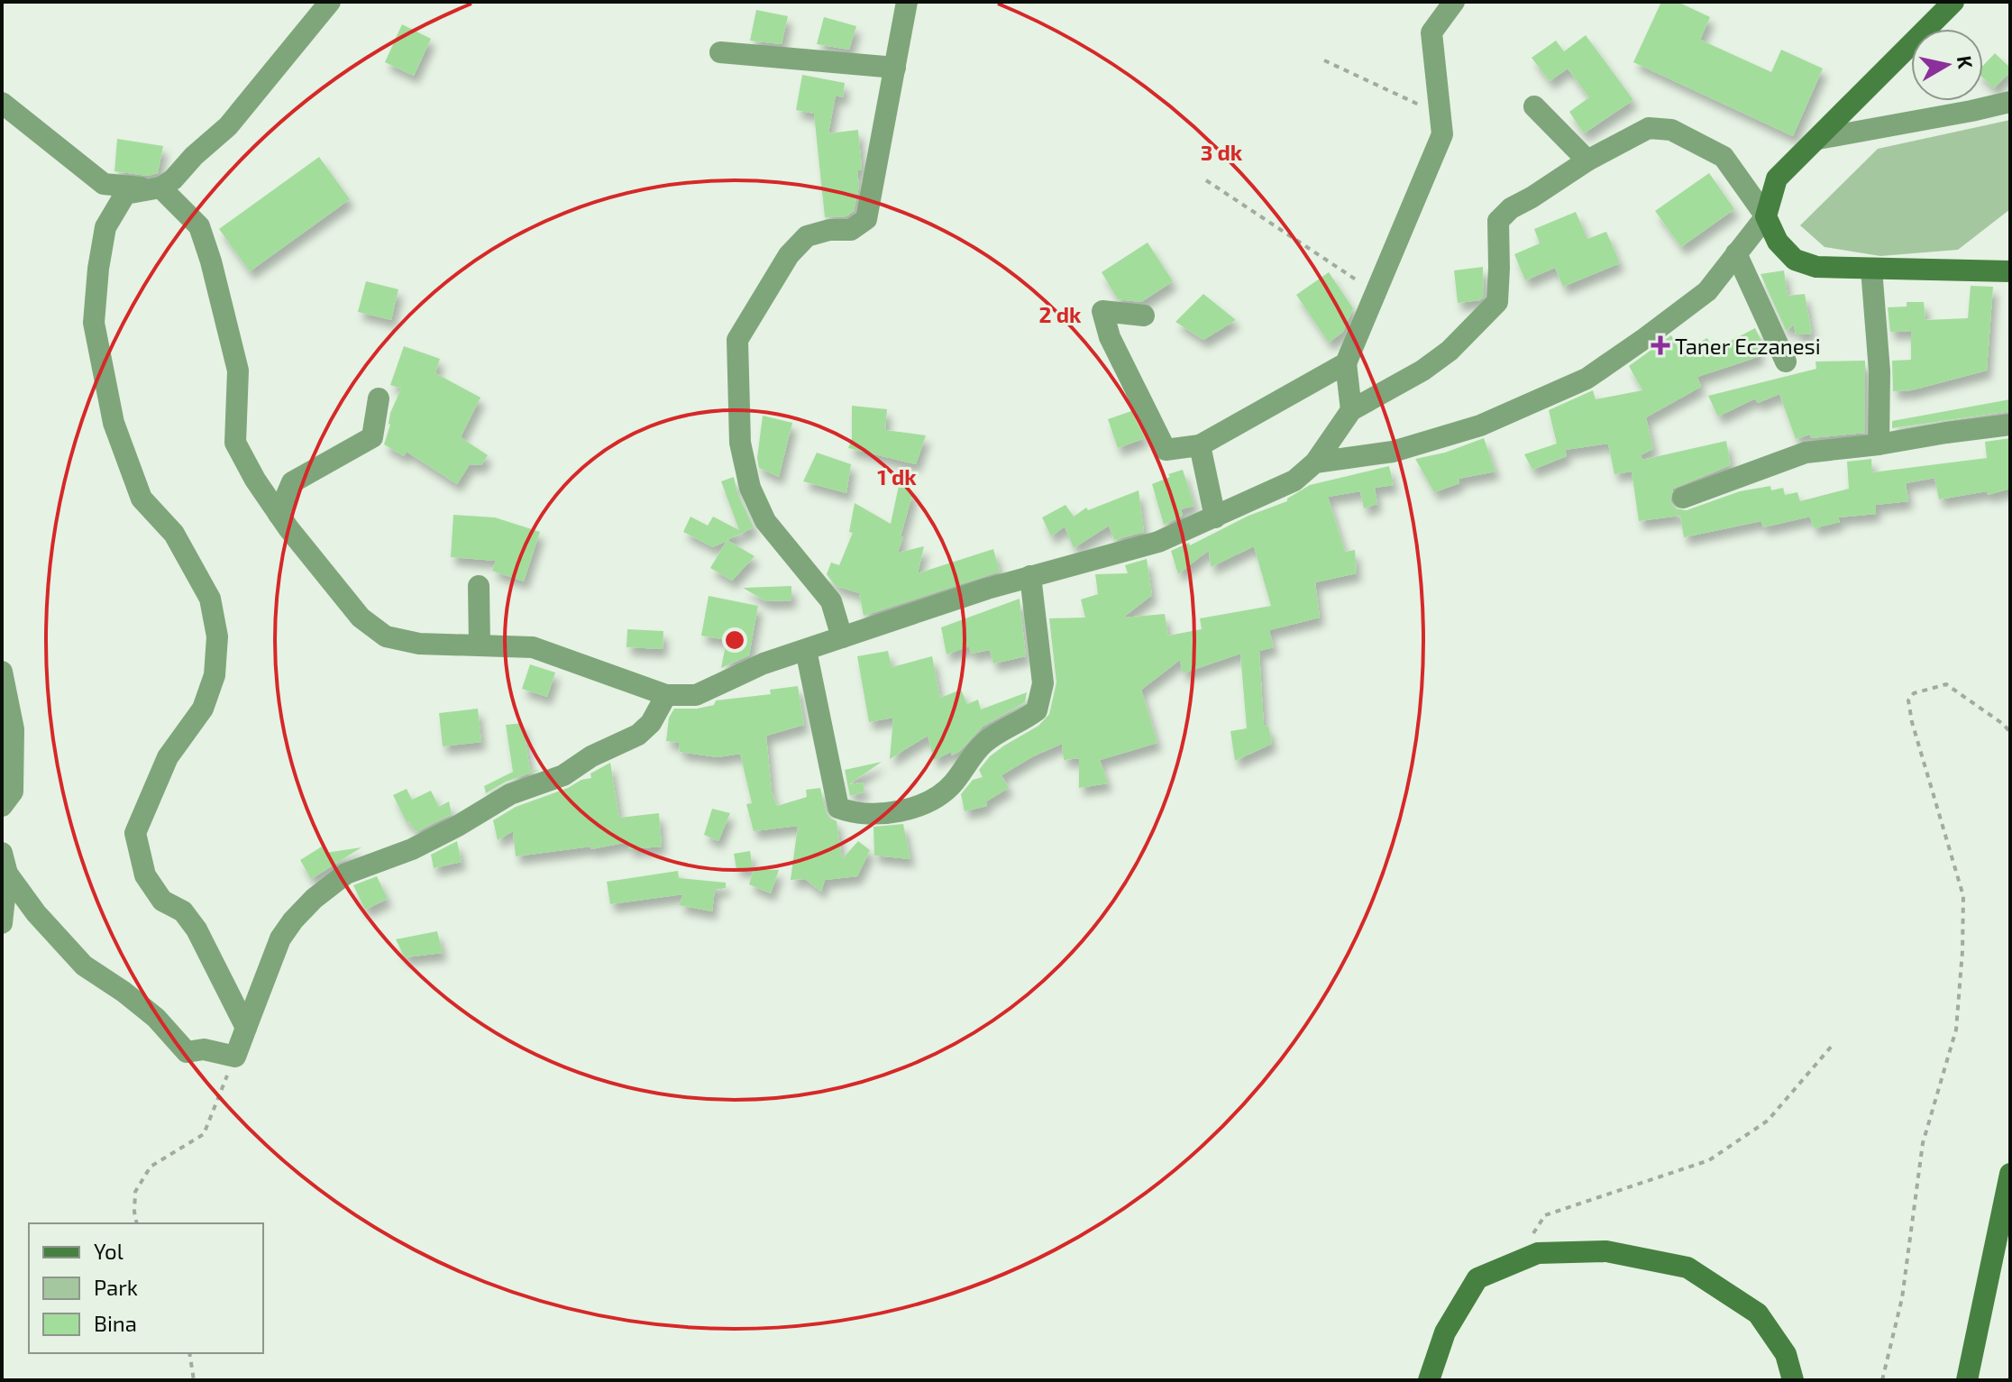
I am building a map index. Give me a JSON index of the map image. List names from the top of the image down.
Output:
{
  "places": {
    "health": ["Taner Eczanesi"]
  },
  "legend": ["Yol", "Park", "Bina"],
  "north": "right",
  "rings": ["3 dk", "2 dk", "1 dk"]
}
